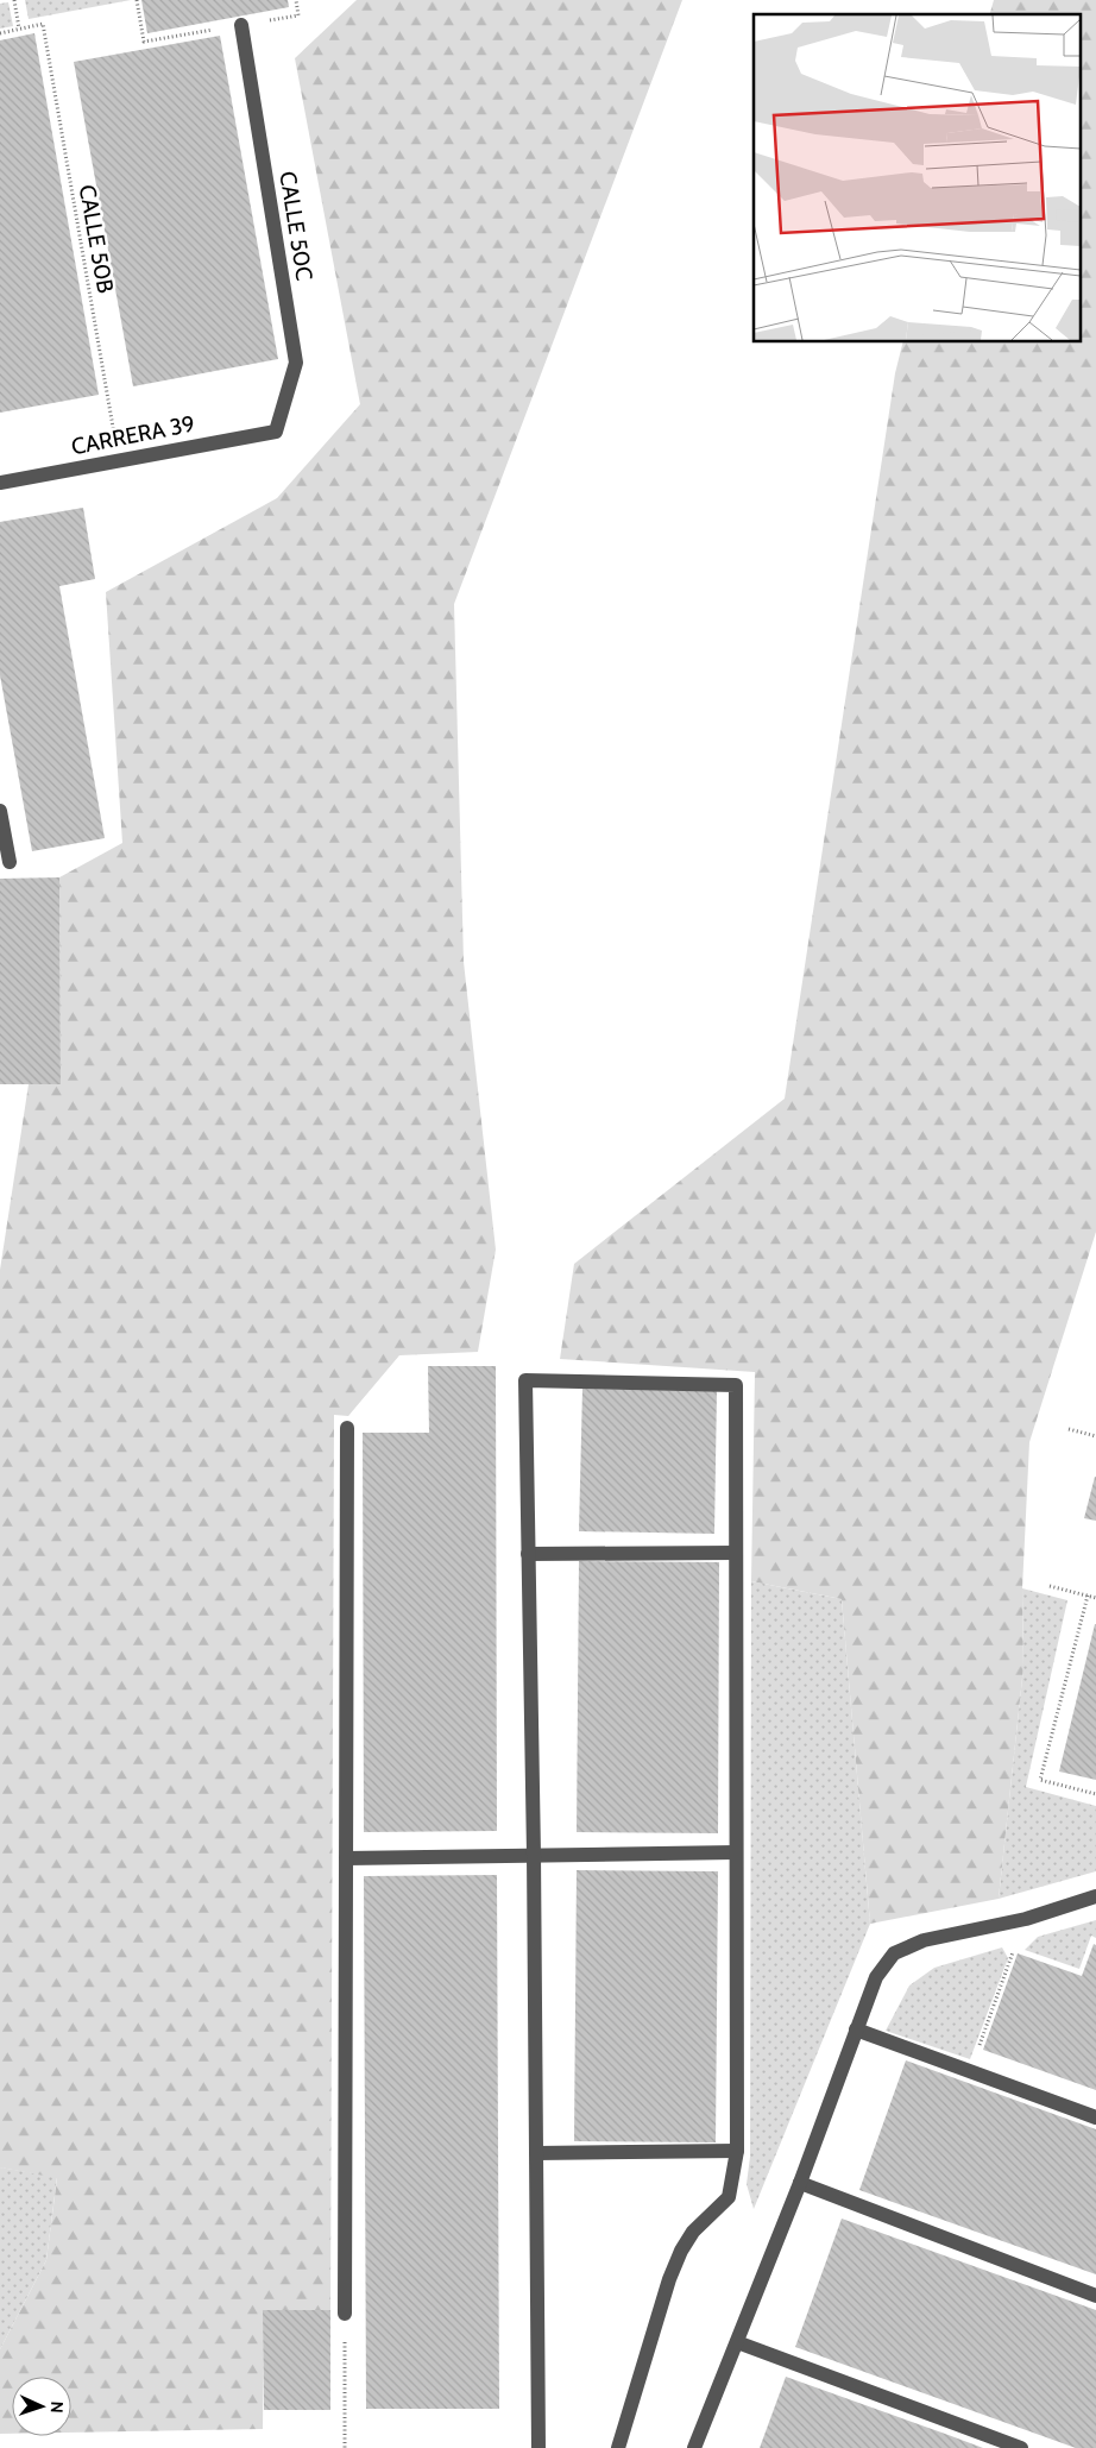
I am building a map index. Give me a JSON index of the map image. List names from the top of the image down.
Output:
{
  "streets": {
    "street": ["CALLE 50C", "CARRERA 39"],
    "path": ["CALLE 50B"]
  },
  "crossings": [
    ["CALLE 50C", "CARRERA 39"],
    ["CALLE 50B", "CARRERA 39"]
  ],
  "north": "right"
}
